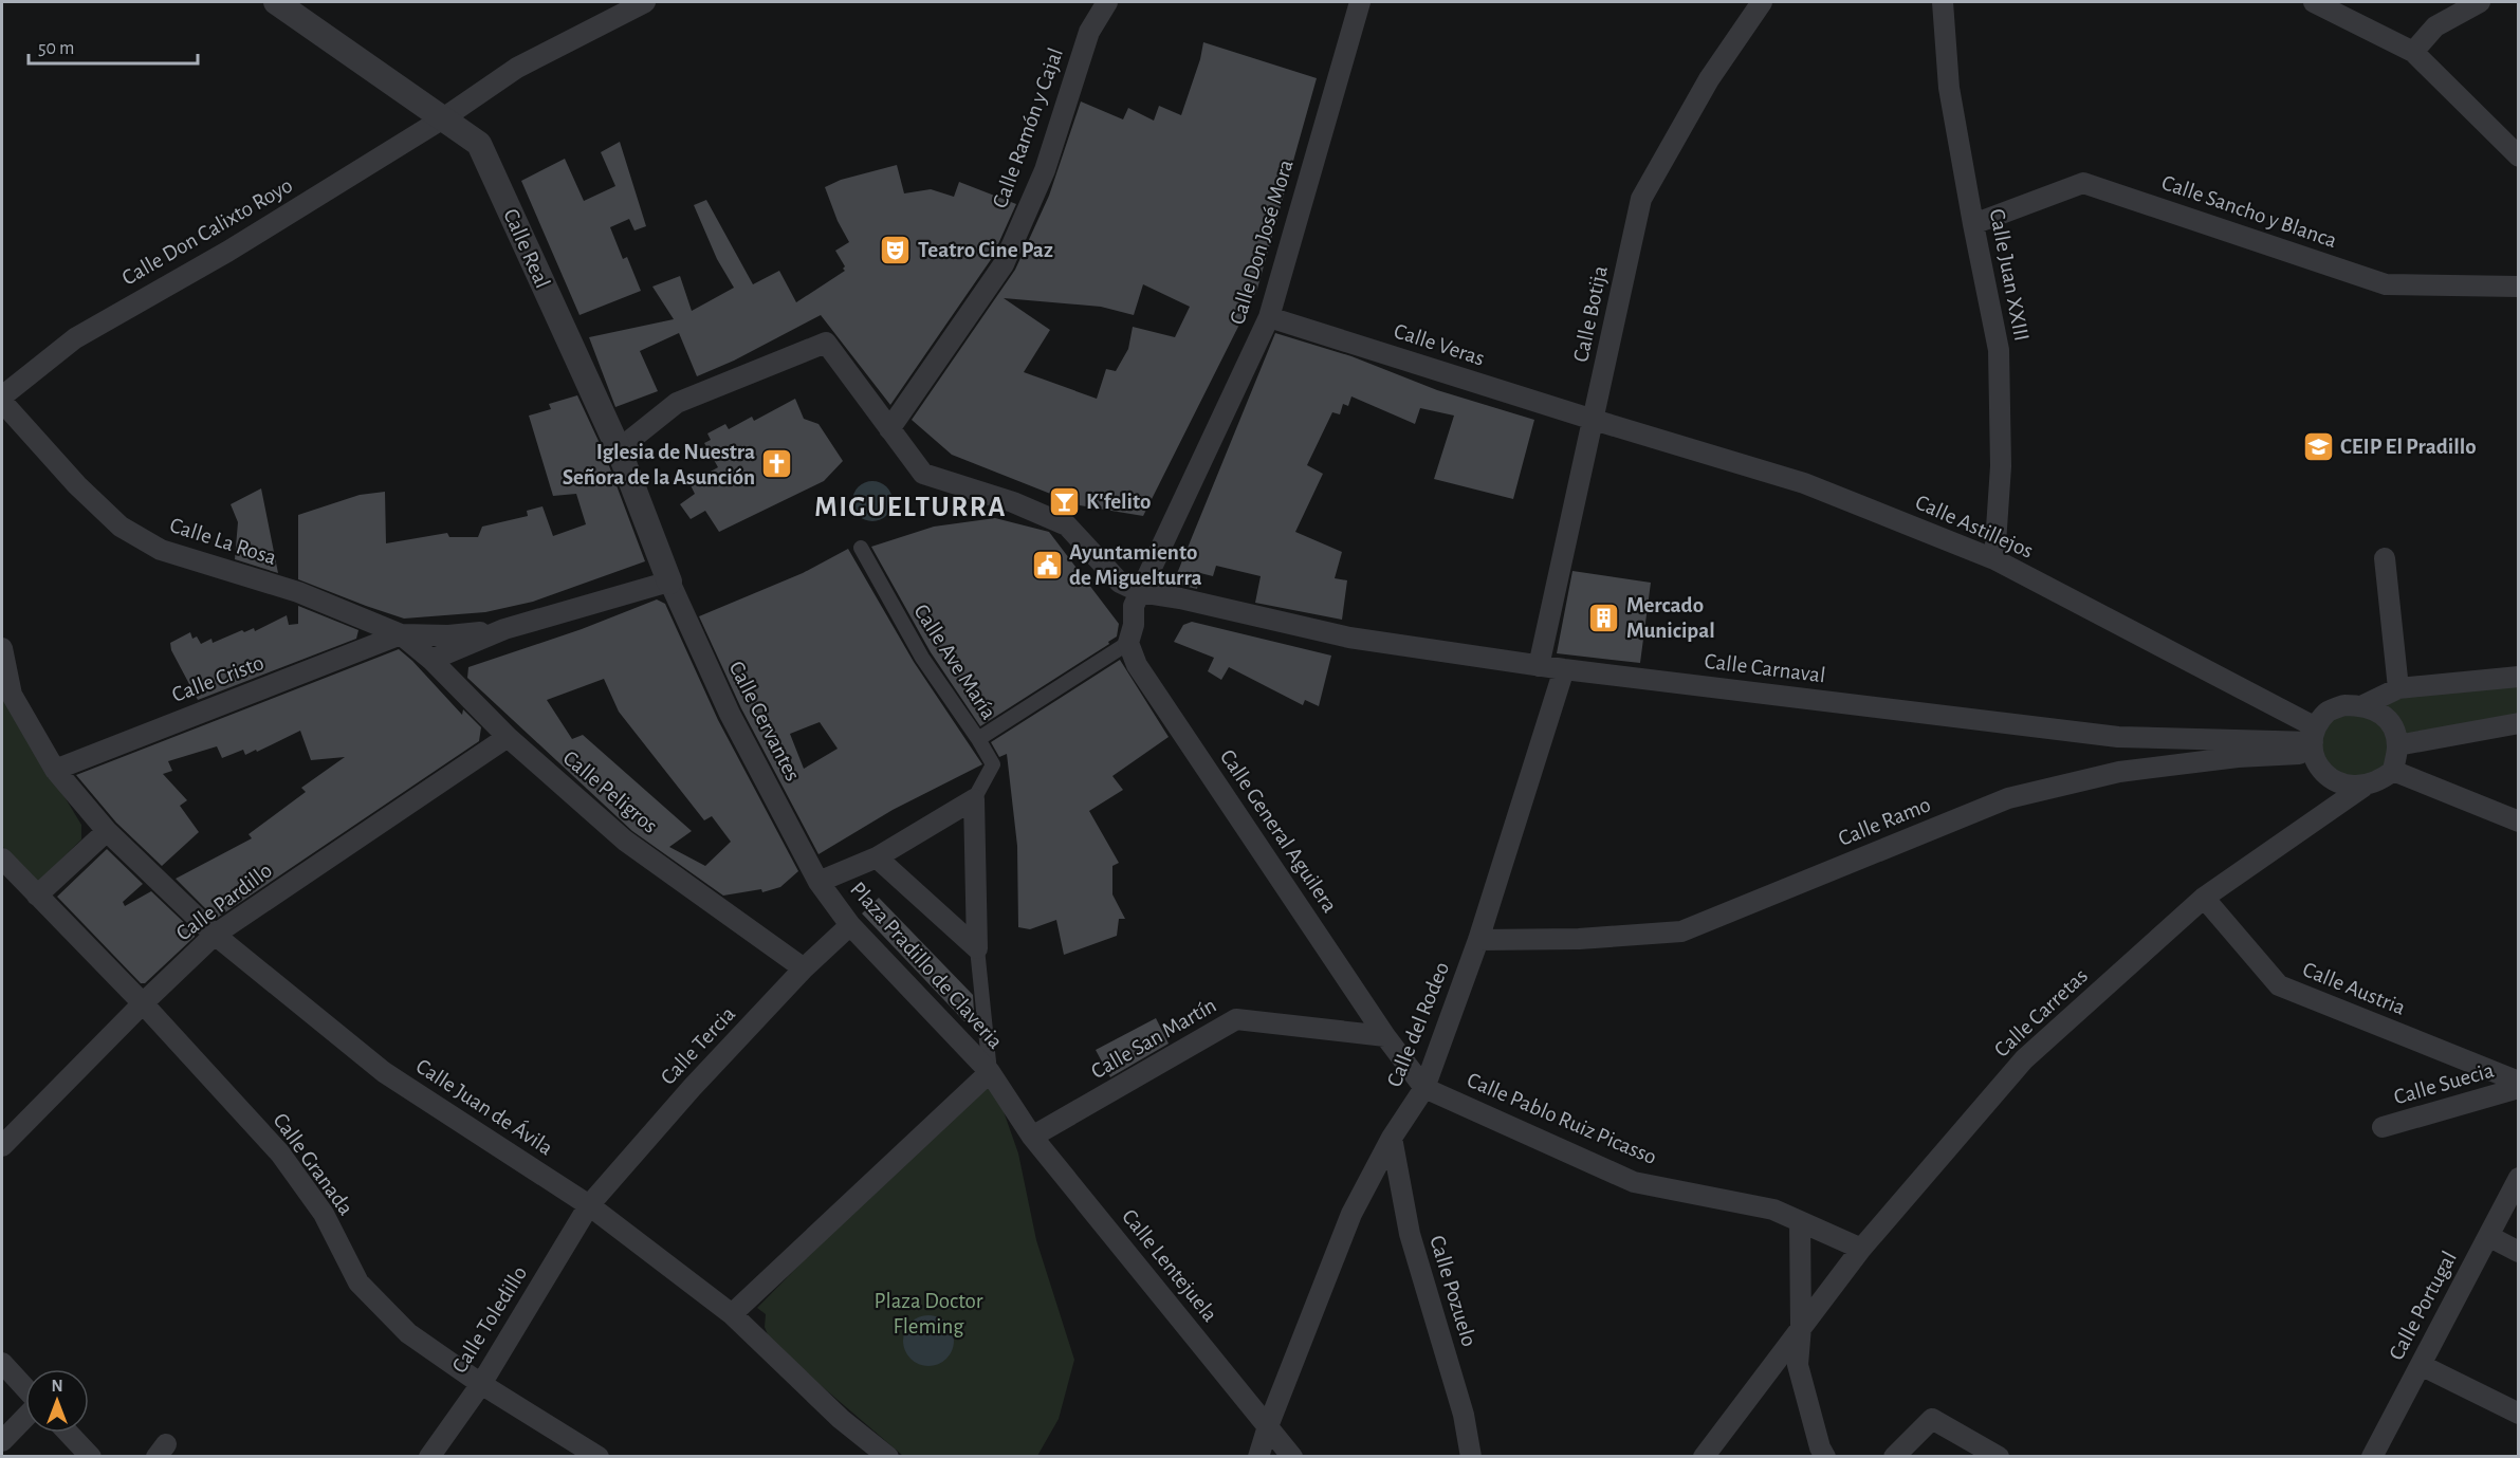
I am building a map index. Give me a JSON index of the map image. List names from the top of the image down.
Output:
{
  "streets": {
    "street": [
      "Calle Ramón y Cajal",
      "Calle Sancho y Blanca",
      "Calle Don Calixto Royo",
      "Calle Don José Mora",
      "Calle Real",
      "Calle Juan XXIII",
      "Calle Botija",
      "Calle Veras",
      "Calle Astillejos",
      "Calle La Rosa",
      "Calle Ave María",
      "Calle Carnaval",
      "Calle Cristo",
      "Calle Cervantes",
      "Calle Peligros",
      "Calle Ramo",
      "Calle General Aguilera",
      "Calle Pardillo",
      "Plaza Pradillo de Claveria",
      "Calle Austria",
      "Calle Carretas",
      "Calle del Rodeo",
      "Calle San Martín",
      "Calle Tercia",
      "Calle Suecia",
      "Calle Juan de Ávila",
      "Calle Pablo Ruiz Picasso",
      "Calle Granada",
      "Calle Lentejuela",
      "Calle Pozuelo",
      "Calle Portugal",
      "Calle Toledillo"
    ]
  },
  "crossings": [
    ["Calle Sancho y Blanca", "Calle Juan XXIII"],
    ["Calle Don Calixto Royo", "Calle Real"],
    ["Calle Don José Mora", "Calle Veras"],
    ["Calle Don José Mora", "Calle Carnaval"],
    ["Calle Real", "Calle Cervantes"],
    ["Calle Juan XXIII", "Calle Astillejos"],
    ["Calle Botija", "Calle Veras"],
    ["Calle Botija", "Calle Astillejos"],
    ["Calle Botija", "Calle Carnaval"],
    ["Calle Veras", "Calle Astillejos"],
    ["Calle Astillejos", "Calle Carnaval"],
    ["Calle Astillejos", "Calle Ramo"],
    ["Calle Astillejos", "Calle Carretas"],
    ["Calle La Rosa", "Calle Cristo"],
    ["Calle La Rosa", "Calle Peligros"],
    ["Calle Ave María", "Plaza Pradillo de Claveria"],
    ["Calle Carnaval", "Calle Ramo"],
    ["Calle Carnaval", "Calle Carretas"],
    ["Calle Carnaval", "Calle del Rodeo"],
    ["Calle Cristo", "Calle Peligros"],
    ["Calle Cristo", "Calle Juan de Ávila"],
    ["Calle Cervantes", "Plaza Pradillo de Claveria"],
    ["Calle Peligros", "Calle Pardillo"],
    ["Calle Peligros", "Calle Tercia"],
    ["Calle Ramo", "Calle Carretas"],
    ["Calle Ramo", "Calle del Rodeo"],
    ["Calle General Aguilera", "Calle del Rodeo"],
    ["Calle General Aguilera", "Calle San Martín"],
    ["Calle General Aguilera", "Calle Pablo Ruiz Picasso"],
    ["Calle Pardillo", "Calle Juan de Ávila"],
    ["Calle Pardillo", "Calle Granada"],
    ["Plaza Pradillo de Claveria", "Calle San Martín"],
    ["Plaza Pradillo de Claveria", "Calle Tercia"],
    ["Plaza Pradillo de Claveria", "Calle Lentejuela"],
    ["Calle Austria", "Calle Carretas"],
    ["Calle Carretas", "Calle Pablo Ruiz Picasso"],
    ["Calle del Rodeo", "Calle Pablo Ruiz Picasso"],
    ["Calle del Rodeo", "Calle Lentejuela"],
    ["Calle del Rodeo", "Calle Pozuelo"],
    ["Calle San Martín", "Calle Lentejuela"],
    ["Calle Tercia", "Calle Juan de Ávila"],
    ["Calle Tercia", "Calle Toledillo"],
    ["Calle Juan de Ávila", "Calle Toledillo"],
    ["Calle Granada", "Calle Toledillo"]
  ],
  "districts": ["MIGUELTURRA"],
  "parks": ["Plaza Doctor Fleming"],
  "places": {
    "theatre": ["Teatro Cine Paz"],
    "school or university": ["CEIP El Pradillo"],
    "church": ["Iglesia de Nuestra Señora de la Asunción"],
    "bar": ["K'felito"],
    "public building": ["Ayuntamiento de Miguelturra"],
    "building": ["Mercado Municipal"]
  },
  "scale_bar": "50 m",
  "north": "top"
}
